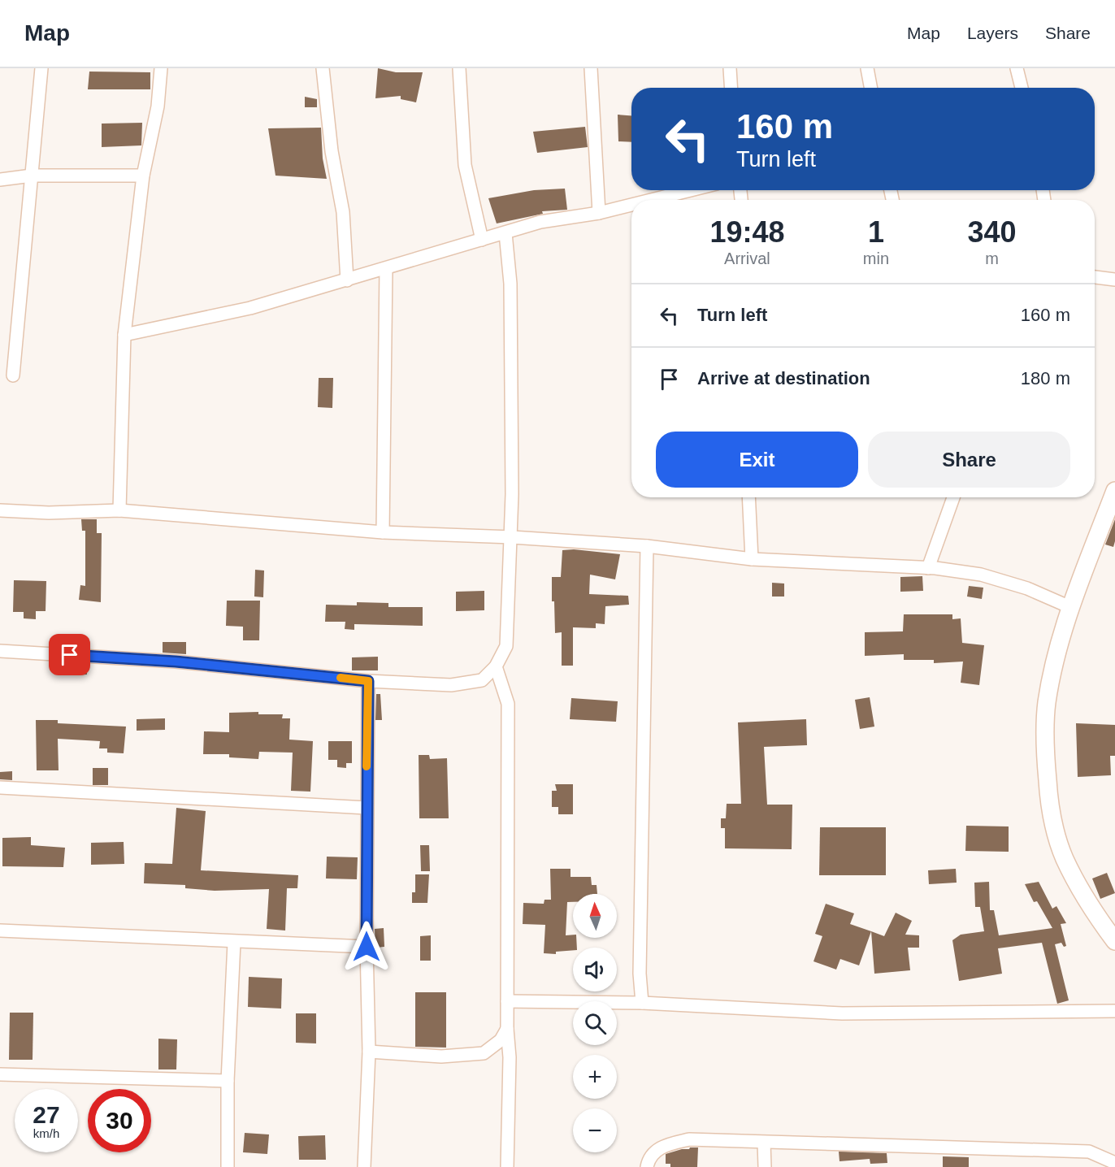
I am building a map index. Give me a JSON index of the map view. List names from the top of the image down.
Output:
{
  "north": "top",
  "page": {
    "header": "Map",
    "nav": ["Map", "Layers", "Share"],
    "turn": ["160 m", "Turn left"],
    "eta": [
      "19:48",
      "Arrival",
      "1",
      "min",
      "340",
      "m"
    ],
    "list": [
      {
        "name": "Turn left",
        "value": "160 m"
      },
      {
        "name": "Arrive at destination",
        "value": "180 m"
      }
    ],
    "buttons": ["Exit", "Share"],
    "map_buttons": ["+", "−"],
    "speed": "27 km/h",
    "limit": "30"
  }
}
